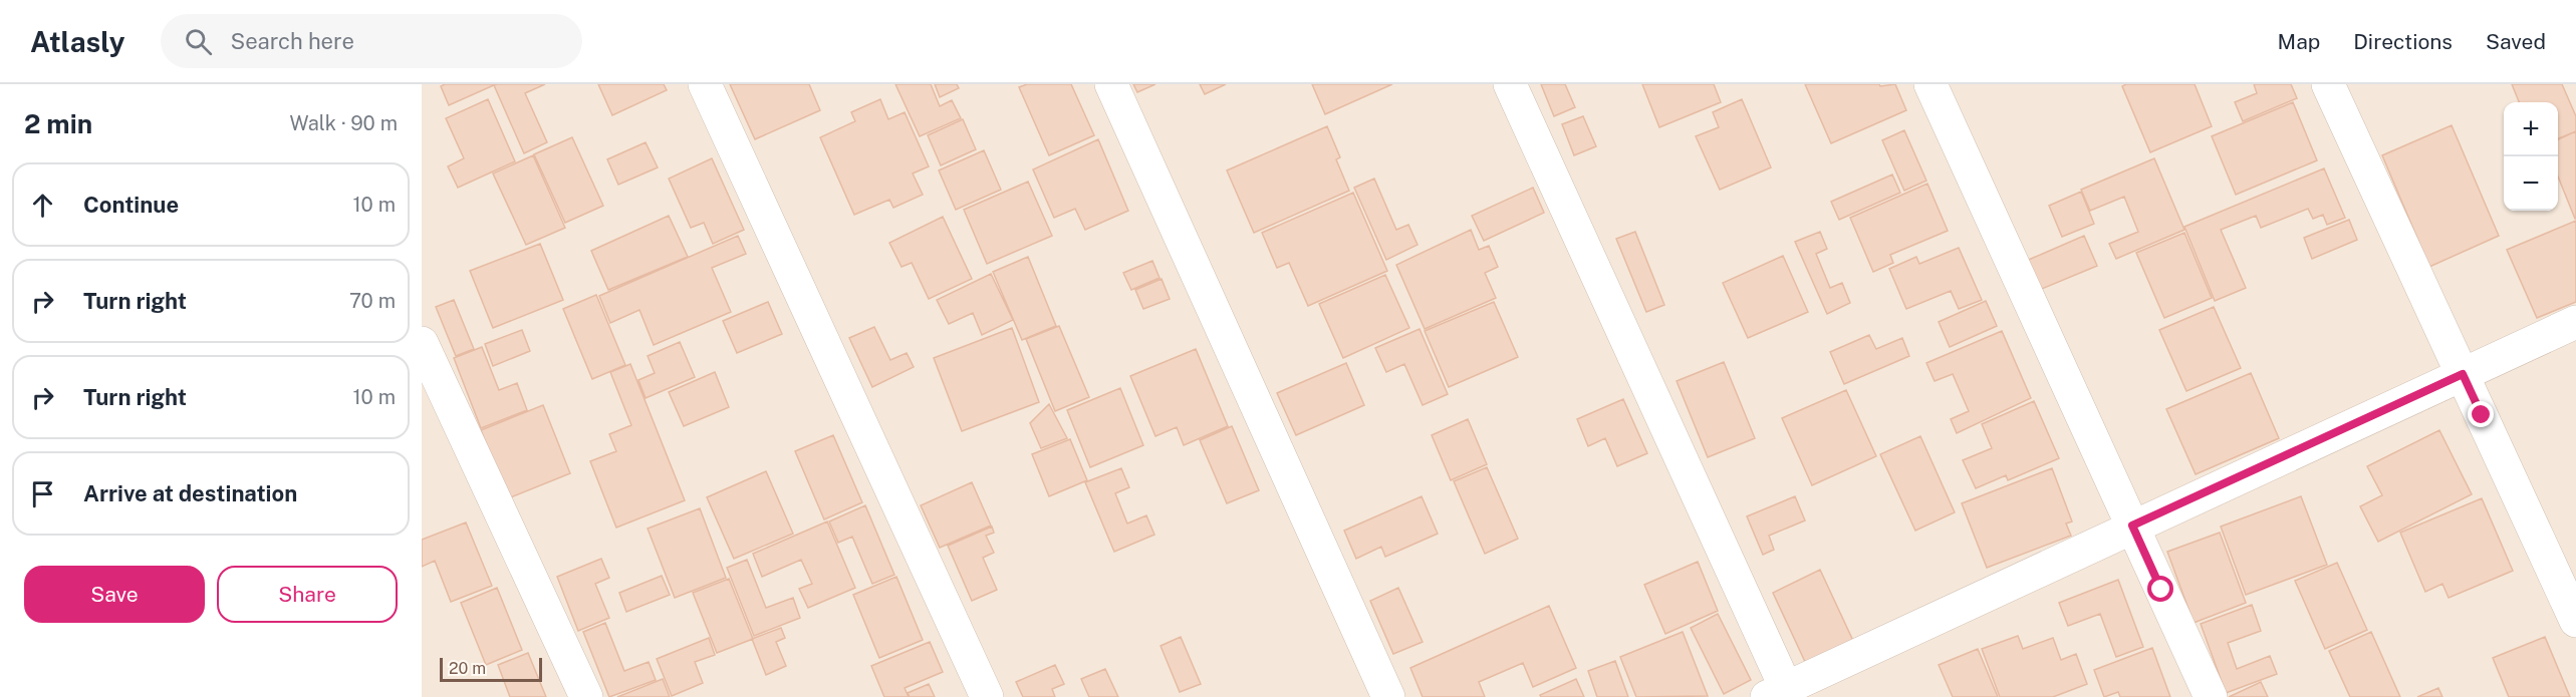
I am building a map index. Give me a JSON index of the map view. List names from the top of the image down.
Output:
{
  "scale_bar": "20 m",
  "page": {
    "header": "Atlasly",
    "search": "Search here",
    "nav": ["Map", "Directions", "Saved"],
    "heading": ["2 min", "Walk · 90 m"],
    "map_buttons": ["+", "−"],
    "list": [
      ["Continue", "10 m"],
      ["Turn right", "70 m"],
      ["Turn right", "10 m"],
      "Arrive at destination"
    ],
    "buttons": ["Save", "Share"],
    "scale": "20 m"
  }
}
